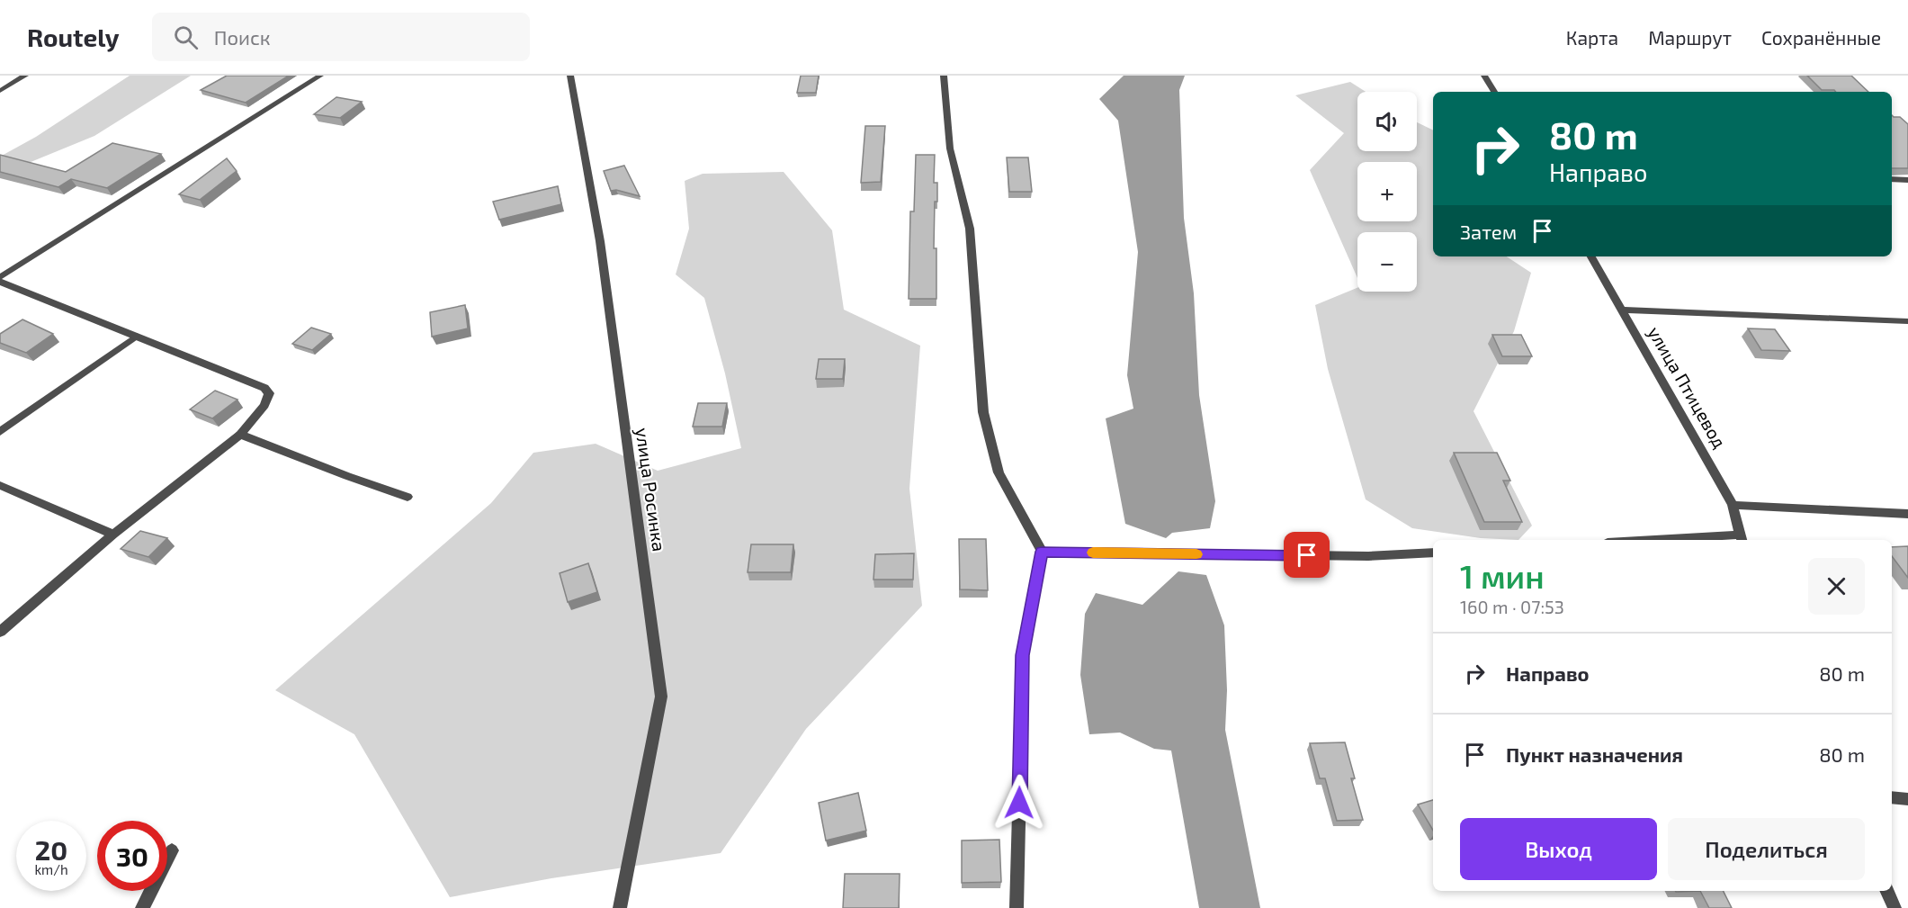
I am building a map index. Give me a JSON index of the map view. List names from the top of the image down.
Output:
{
  "streets": {
    "street": ["улица Птицевод", "улица Росинка"]
  },
  "page": {
    "header": "Routely",
    "search": "Поиск",
    "nav": ["Карта", "Маршрут", "Сохранённые"],
    "map_buttons": ["+", "−"],
    "turn": ["80 m", "Направо"],
    "then": "Затем",
    "heading": ["1 мин", "160 m · 07:53"],
    "list": [
      {
        "name": "Направо",
        "value": "80 m"
      },
      {
        "name": "Пункт назначения",
        "value": "80 m"
      }
    ],
    "buttons": ["Выход", "Поделиться"],
    "speed": "20 km/h",
    "limit": "30"
  }
}
